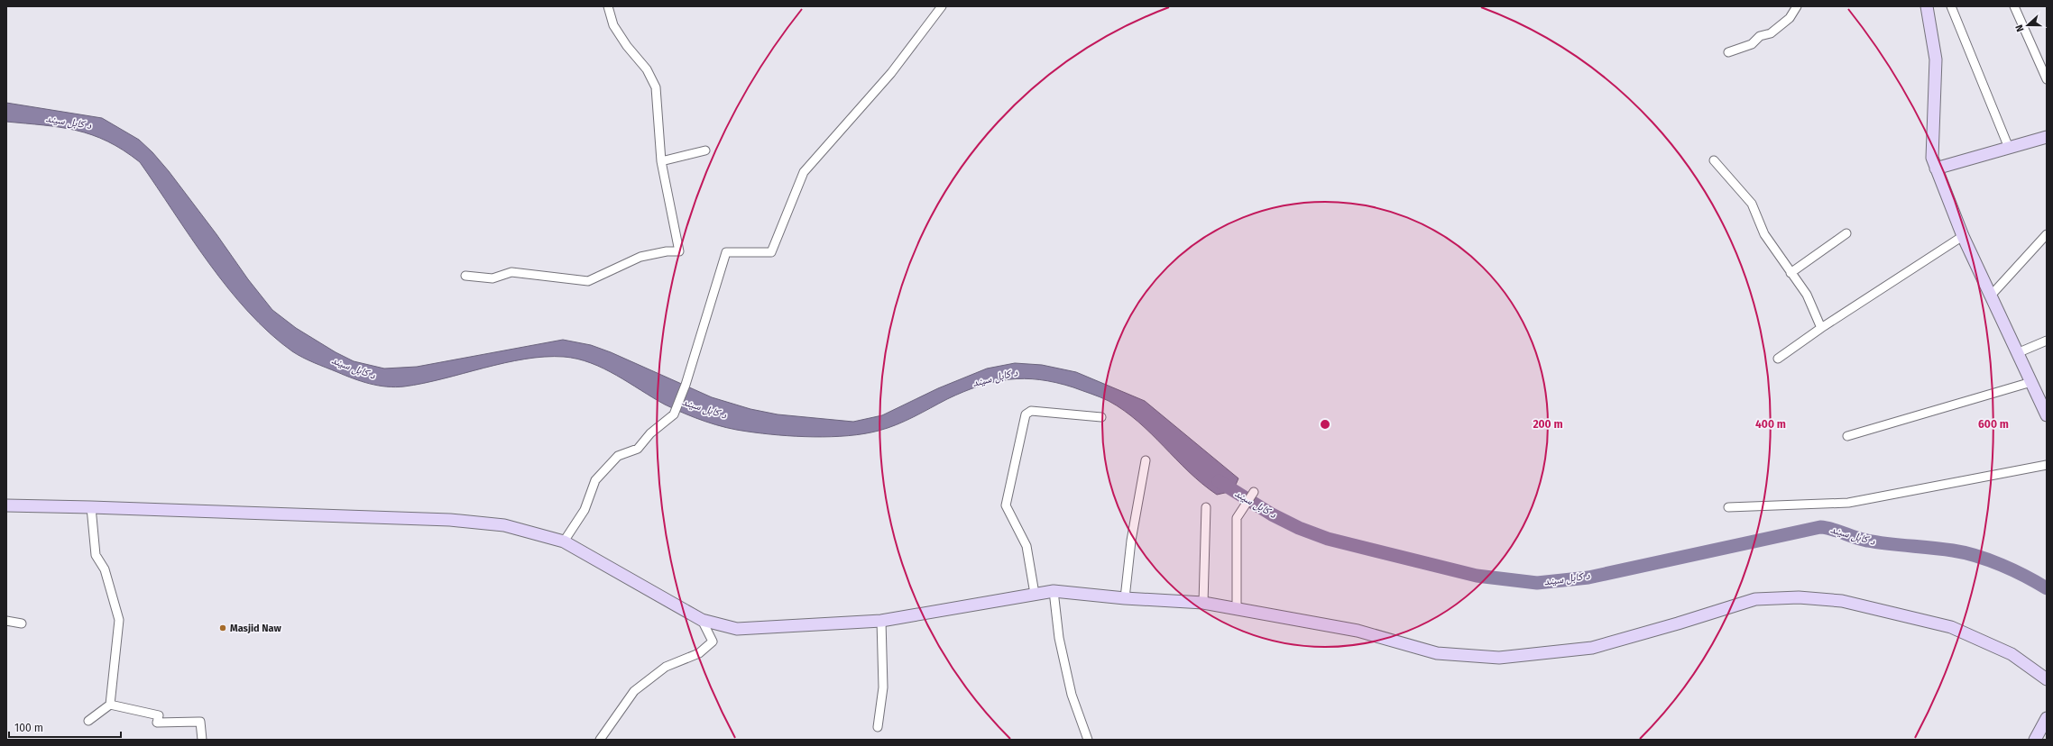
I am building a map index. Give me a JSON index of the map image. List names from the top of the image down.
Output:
{
  "water": ["د کابل سيند"],
  "places": ["Masjid Naw"],
  "scale_bar": "100 m",
  "north": "left",
  "rings": ["200 m", "400 m", "600 m"]
}
